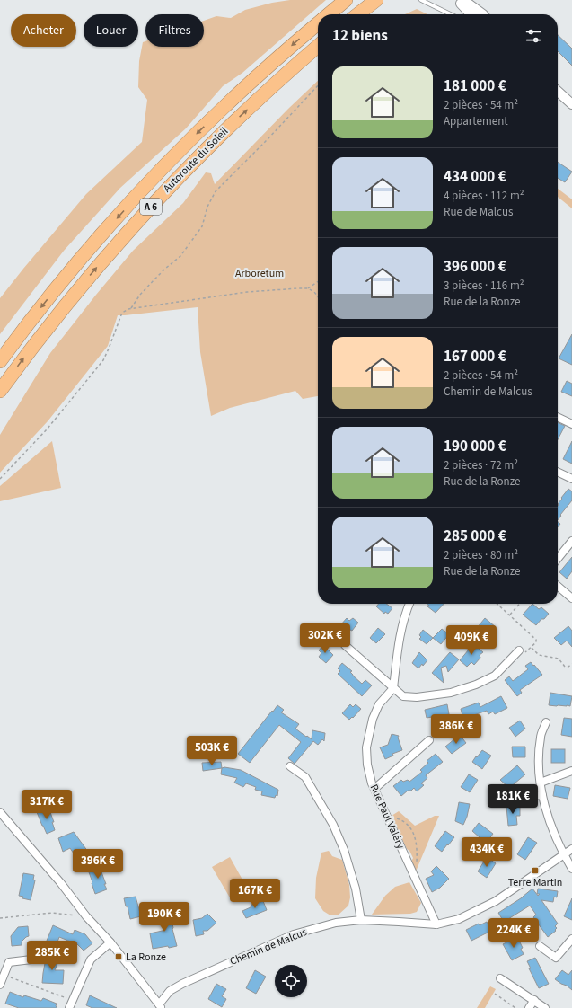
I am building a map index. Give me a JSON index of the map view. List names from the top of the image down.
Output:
{
  "streets": {
    "highway": ["Autoroute du Soleil", "A 6"],
    "street": ["Rue Paul Valéry", "Chemin de Malcus"]
  },
  "crossings": [
    ["Rue Paul Valéry", "Chemin de Malcus"]
  ],
  "parks": ["Arboretum"],
  "places": {
    "transit": ["Terre Martin", "La Ronze"]
  },
  "page": {
    "chip": ["Acheter", "Louer", "Filtres"],
    "heading": "12 biens",
    "list": [
      {
        "name": "181 000 €",
        "note": "2 pièces · 54 m² · Appartement"
      },
      {
        "name": "434 000 €",
        "note": "4 pièces · 112 m² · Rue de Malcus"
      },
      {
        "name": "396 000 €",
        "note": "3 pièces · 116 m² · Rue de la Ronze"
      },
      {
        "name": "167 000 €",
        "note": "2 pièces · 54 m² · Chemin de Malcus"
      },
      {
        "name": "190 000 €",
        "note": "2 pièces · 72 m² · Rue de la Ronze"
      },
      {
        "name": "285 000 €",
        "note": "2 pièces · 80 m² · Rue de la Ronze"
      }
    ],
    "price": [
      "302K €",
      "409K €",
      "386K €",
      "503K €",
      "181K €",
      "317K €",
      "434K €",
      "396K €",
      "167K €",
      "190K €",
      "224K €",
      "285K €"
    ]
  }
}
